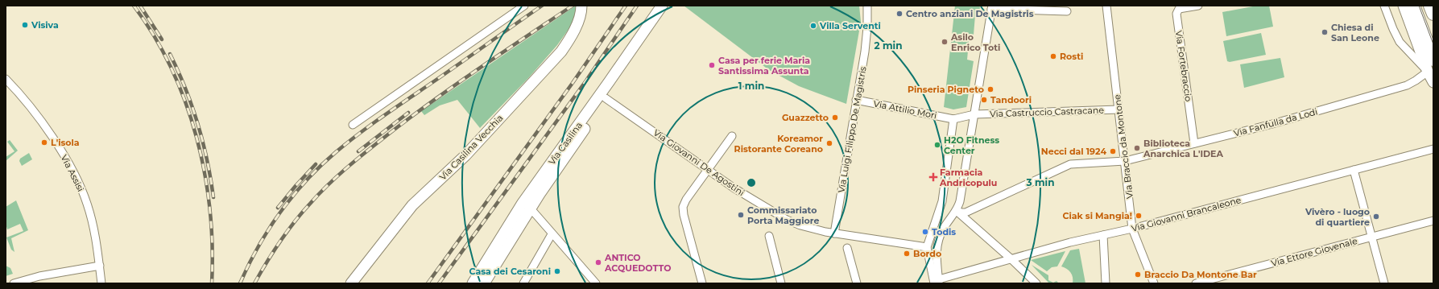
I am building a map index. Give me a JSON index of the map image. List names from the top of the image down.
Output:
{
  "streets": {
    "main road": ["Via Casilina", "Via Casilina Vecchia"],
    "street": [
      "Via Fortebraccio",
      "Via Attilio Mori",
      "Via Castruccio Castracane",
      "Via Fanfulla da Lodi",
      "Via Luigi Filippo De Magistris",
      "Via Braccio da Montone",
      "Via Giovanni De Agostini",
      "Via Assisi",
      "Via Giovanni Brancaleone",
      "Via Ettore Giovenale"
    ]
  },
  "crossings": [
    ["Via Fortebraccio", "Via Fanfulla da Lodi"],
    ["Via Attilio Mori", "Via Castruccio Castracane"],
    ["Via Attilio Mori", "Via Luigi Filippo De Magistris"],
    ["Via Castruccio Castracane", "Via Braccio da Montone"],
    ["Via Fanfulla da Lodi", "Via Braccio da Montone"],
    ["Via Luigi Filippo De Magistris", "Via Giovanni De Agostini"],
    ["Via Casilina", "Via Giovanni De Agostini"],
    ["Via Braccio da Montone", "Via Giovanni Brancaleone"]
  ],
  "places": {
    "other": [
      "Centro anziani De Magistris",
      "Visiva",
      "Villa Serventi",
      "Chiesa di San Leone",
      "Asilo Enrico Toti",
      "Rosti",
      "Casa per ferie Maria Santissima Assunta",
      "Pinseria Pigneto",
      "Tandoori",
      "Guazzetto",
      "L'isola",
      "Koreamor Ristorante Coreano",
      "H2O Fitness Center",
      "Biblioteca Anarchica L'IDEA",
      "Necci dal 1924",
      "Commissariato Porta Maggiore",
      "Ciak si Mangia!",
      "Vivèro - luogo di quartiere",
      "Todis",
      "Bordo",
      "ANTICO ACQUEDOTTO",
      "Casa dei Cesaroni",
      "Braccio Da Montone Bar"
    ],
    "health": ["Farmacia Andricopulu"]
  },
  "rings": ["2 min", "1 min", "3 min"]
}
